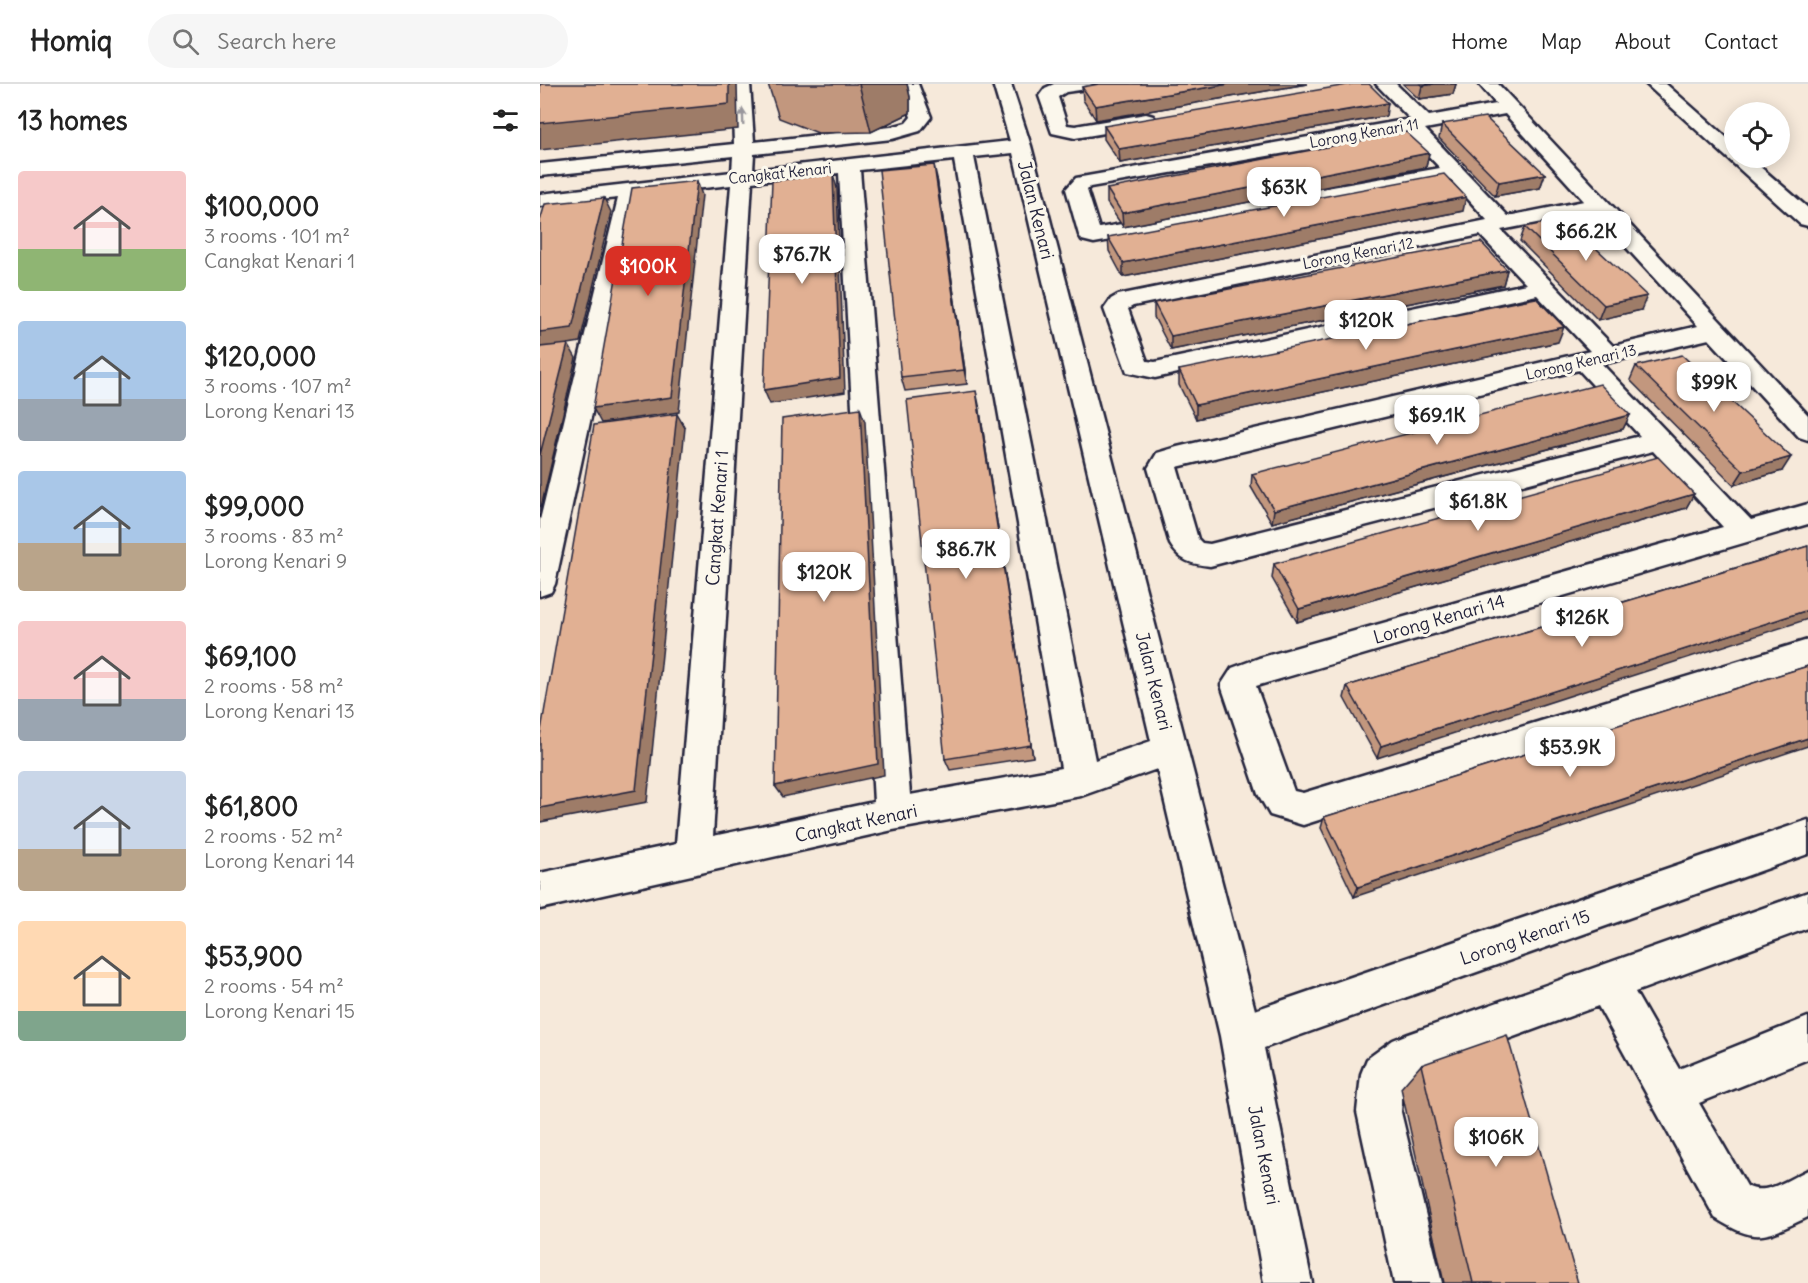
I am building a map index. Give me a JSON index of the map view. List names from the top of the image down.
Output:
{
  "streets": {
    "street": [
      "Lorong Kenari 11",
      "Cangkat Kenari",
      "Jalan Kenari",
      "Lorong Kenari 12",
      "Lorong Kenari 13",
      "Cangkat Kenari 1",
      "Lorong Kenari 14",
      "Lorong Kenari 15"
    ]
  },
  "crossings": [
    ["Cangkat Kenari", "Jalan Kenari"],
    ["Cangkat Kenari", "Cangkat Kenari 1"],
    ["Jalan Kenari", "Lorong Kenari 15"]
  ],
  "page": {
    "header": "Homiq",
    "search": "Search here",
    "nav": [
      "Home",
      "Map",
      "About",
      "Contact"
    ],
    "heading": "13 homes",
    "list": [
      {
        "name": "$100,000",
        "note": "3 rooms · 101 m² · Cangkat Kenari 1"
      },
      {
        "name": "$120,000",
        "note": "3 rooms · 107 m² · Lorong Kenari 13"
      },
      {
        "name": "$99,000",
        "note": "3 rooms · 83 m² · Lorong Kenari 9"
      },
      {
        "name": "$69,100",
        "note": "2 rooms · 58 m² · Lorong Kenari 13"
      },
      {
        "name": "$61,800",
        "note": "2 rooms · 52 m² · Lorong Kenari 14"
      },
      {
        "name": "$53,900",
        "note": "2 rooms · 54 m² · Lorong Kenari 15"
      }
    ],
    "price": [
      "$63K",
      "$66.2K",
      "$76.7K",
      "$100K",
      "$120K",
      "$99K",
      "$69.1K",
      "$61.8K",
      "$86.7K",
      "$120K",
      "$126K",
      "$53.9K",
      "$106K"
    ]
  }
}
